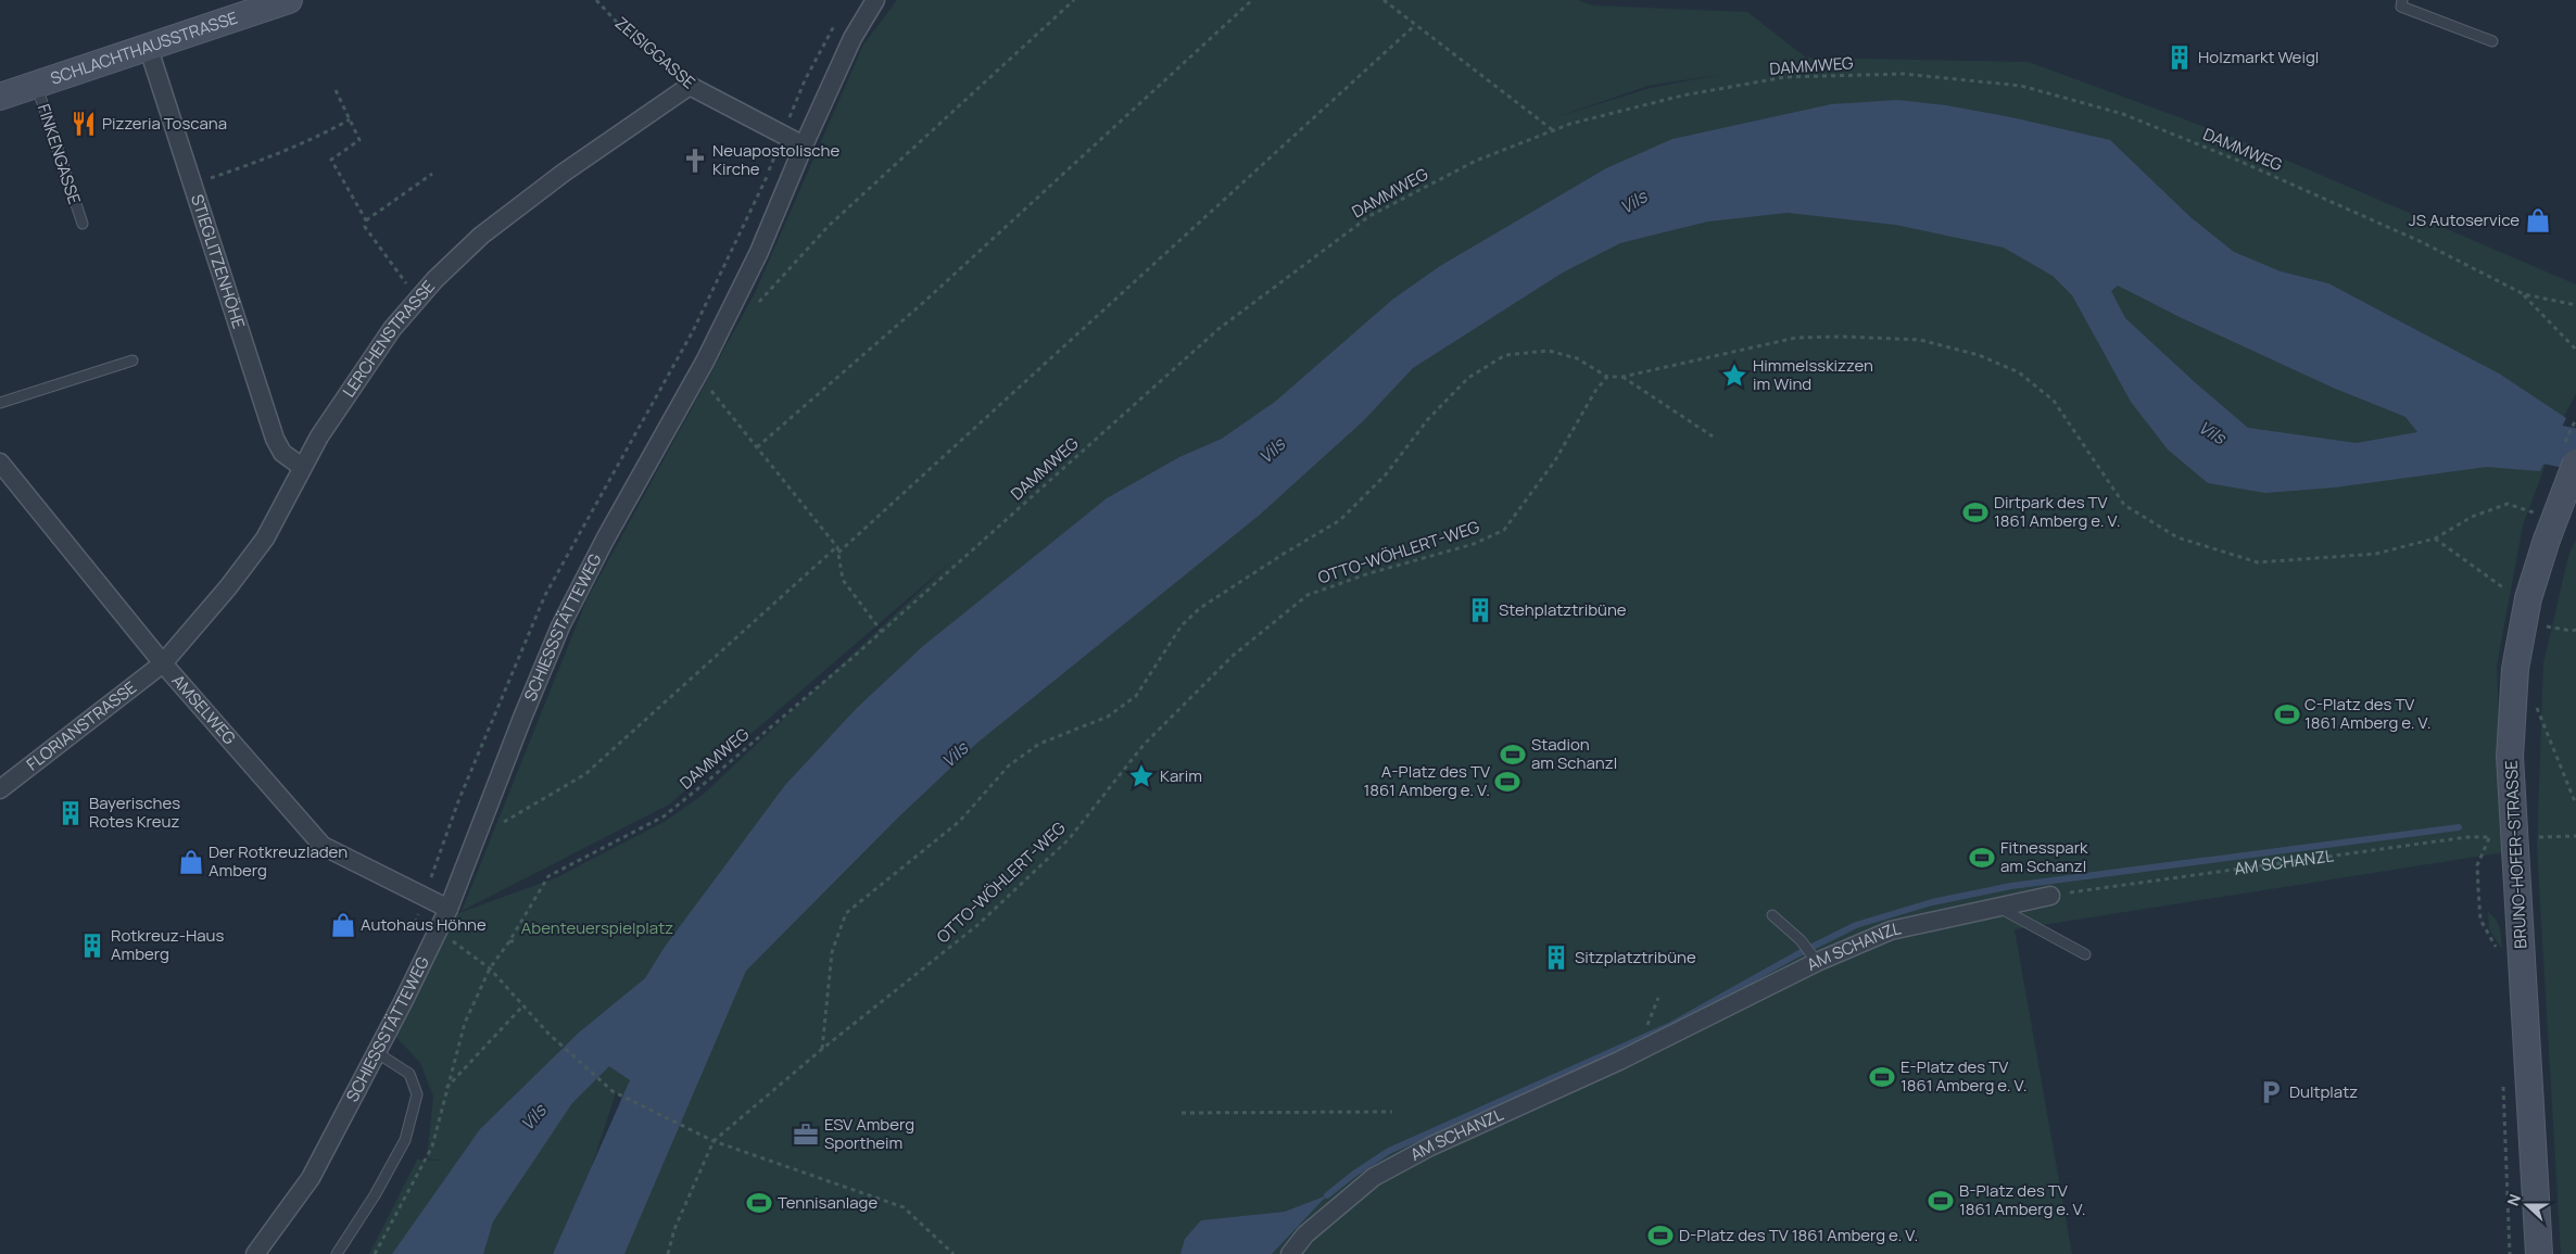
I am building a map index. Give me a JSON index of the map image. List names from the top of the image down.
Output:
{
  "streets": {
    "main road": ["SCHLACHTHAUSSTRASSE", "BRUNO-HOFER-STRASSE"],
    "street": [
      "ZEISIGGASSE",
      "STIEGLITZENHÖHE",
      "LERCHENSTRASSE",
      "SCHIESSSTÄTTEWEG",
      "AMSELWEG",
      "FLORIANSTRASSE",
      "AM SCHANZL"
    ],
    "lane": ["FINKENGASSE"],
    "path": ["DAMMWEG", "OTTO-WÖHLERT-WEG"]
  },
  "crossings": [
    ["SCHLACHTHAUSSTRASSE", "FINKENGASSE"],
    ["SCHLACHTHAUSSTRASSE", "STIEGLITZENHÖHE"],
    ["ZEISIGGASSE", "LERCHENSTRASSE"],
    ["ZEISIGGASSE", "SCHIESSSTÄTTEWEG"],
    ["STIEGLITZENHÖHE", "LERCHENSTRASSE"],
    ["LERCHENSTRASSE", "AMSELWEG"],
    ["LERCHENSTRASSE", "FLORIANSTRASSE"],
    ["SCHIESSSTÄTTEWEG", "AMSELWEG"],
    ["AMSELWEG", "FLORIANSTRASSE"],
    ["BRUNO-HOFER-STRASSE", "AM SCHANZL"]
  ],
  "water": ["Vils"],
  "parks": ["Abenteuerspielplatz"],
  "places": {
    "building": [
      "Holzmarkt Weigl",
      "Stehplatztribüne",
      "Bayerisches Rotes Kreuz",
      "Rotkreuz-Haus Amberg",
      "Sitzplatztribüne"
    ],
    "restaurant": ["Pizzeria Toscana"],
    "church": ["Neuapostolische Kirche"],
    "shop": ["JS Autoservice", "Der Rotkreuzladen Amberg", "Autohaus Höhne"],
    "place": ["Himmelsskizzen im Wind", "Karim"],
    "sports": [
      "Dirtpark des TV 1861 Amberg e. V.",
      "C-Platz des TV 1861 Amberg e. V.",
      "Stadion am Schanzl",
      "A-Platz des TV 1861 Amberg e. V.",
      "Fitnesspark am Schanzl",
      "E-Platz des TV 1861 Amberg e. V.",
      "B-Platz des TV 1861 Amberg e. V.",
      "Tennisanlage",
      "D-Platz des TV 1861 Amberg e. V."
    ],
    "parking": ["Dultplatz"],
    "office": ["ESV Amberg Sportheim"]
  },
  "north": "left"
}
